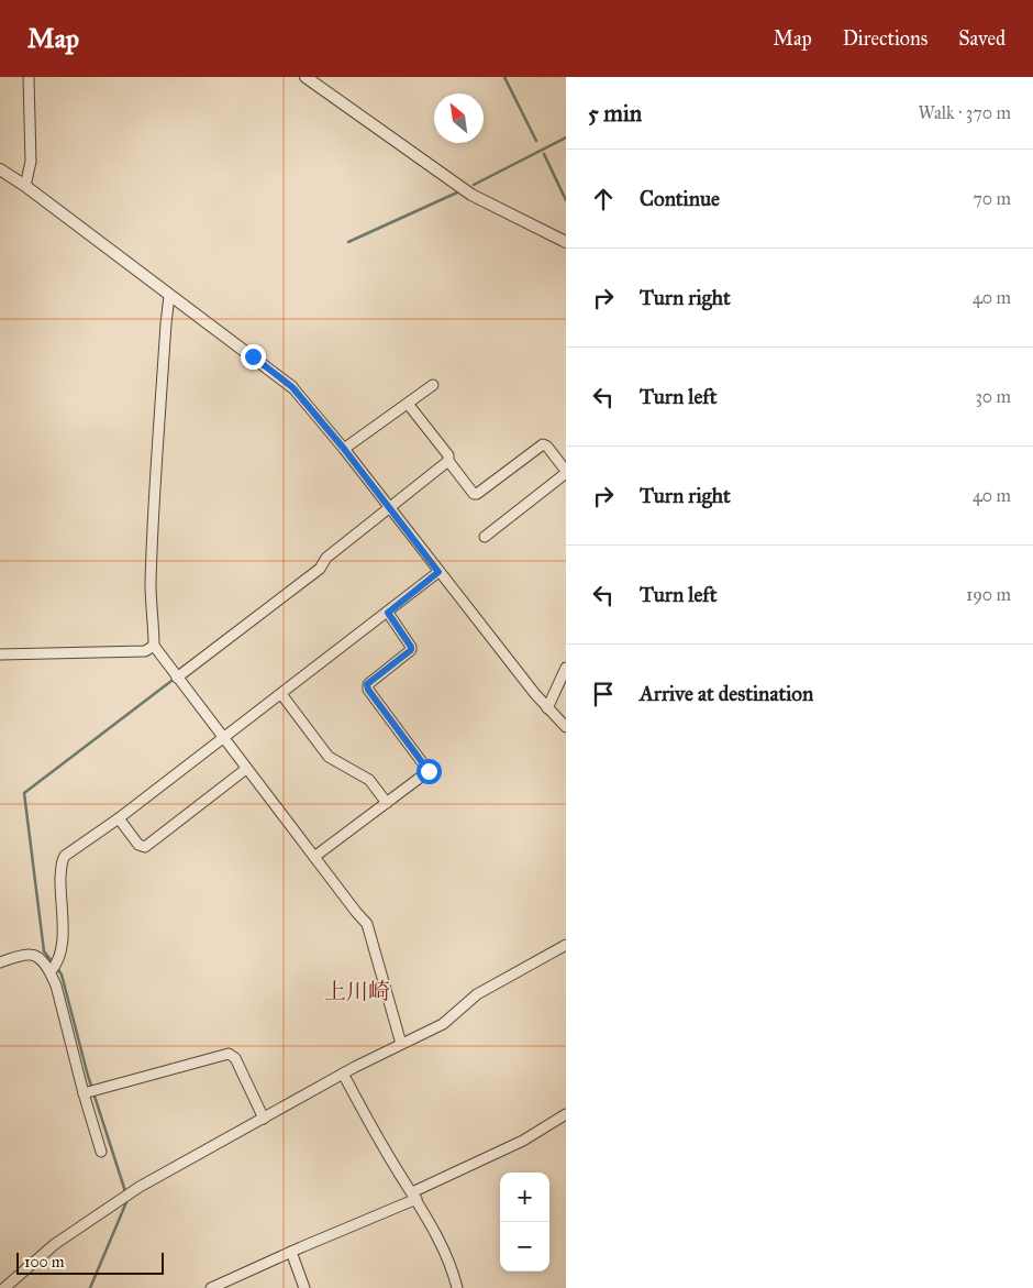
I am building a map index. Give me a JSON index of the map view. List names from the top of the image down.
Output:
{
  "districts": ["上川崎"],
  "scale_bar": "100 m",
  "north": "top left",
  "page": {
    "header": "Map",
    "nav": ["Map", "Directions", "Saved"],
    "heading": ["5 min", "Walk · 370 m"],
    "list": [
      ["Continue", "70 m"],
      ["Turn right", "40 m"],
      ["Turn left", "30 m"],
      ["Turn right", "40 m"],
      ["Turn left", "190 m"],
      "Arrive at destination"
    ],
    "map_buttons": ["+", "−"],
    "scale": "100 m"
  }
}
